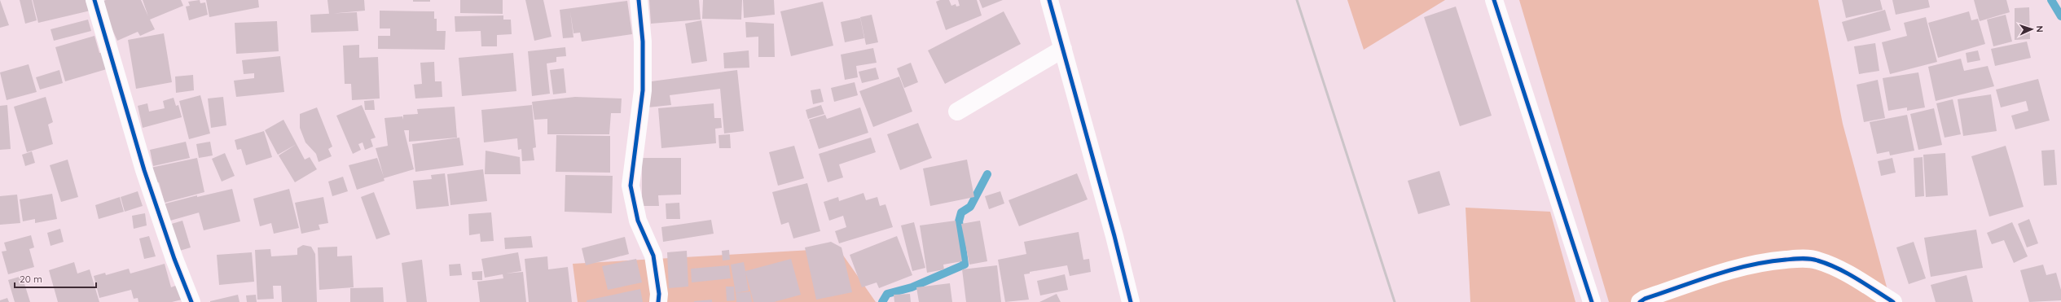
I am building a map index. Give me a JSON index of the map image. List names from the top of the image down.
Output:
{
  "scale_bar": "20 m",
  "north": "right"
}
